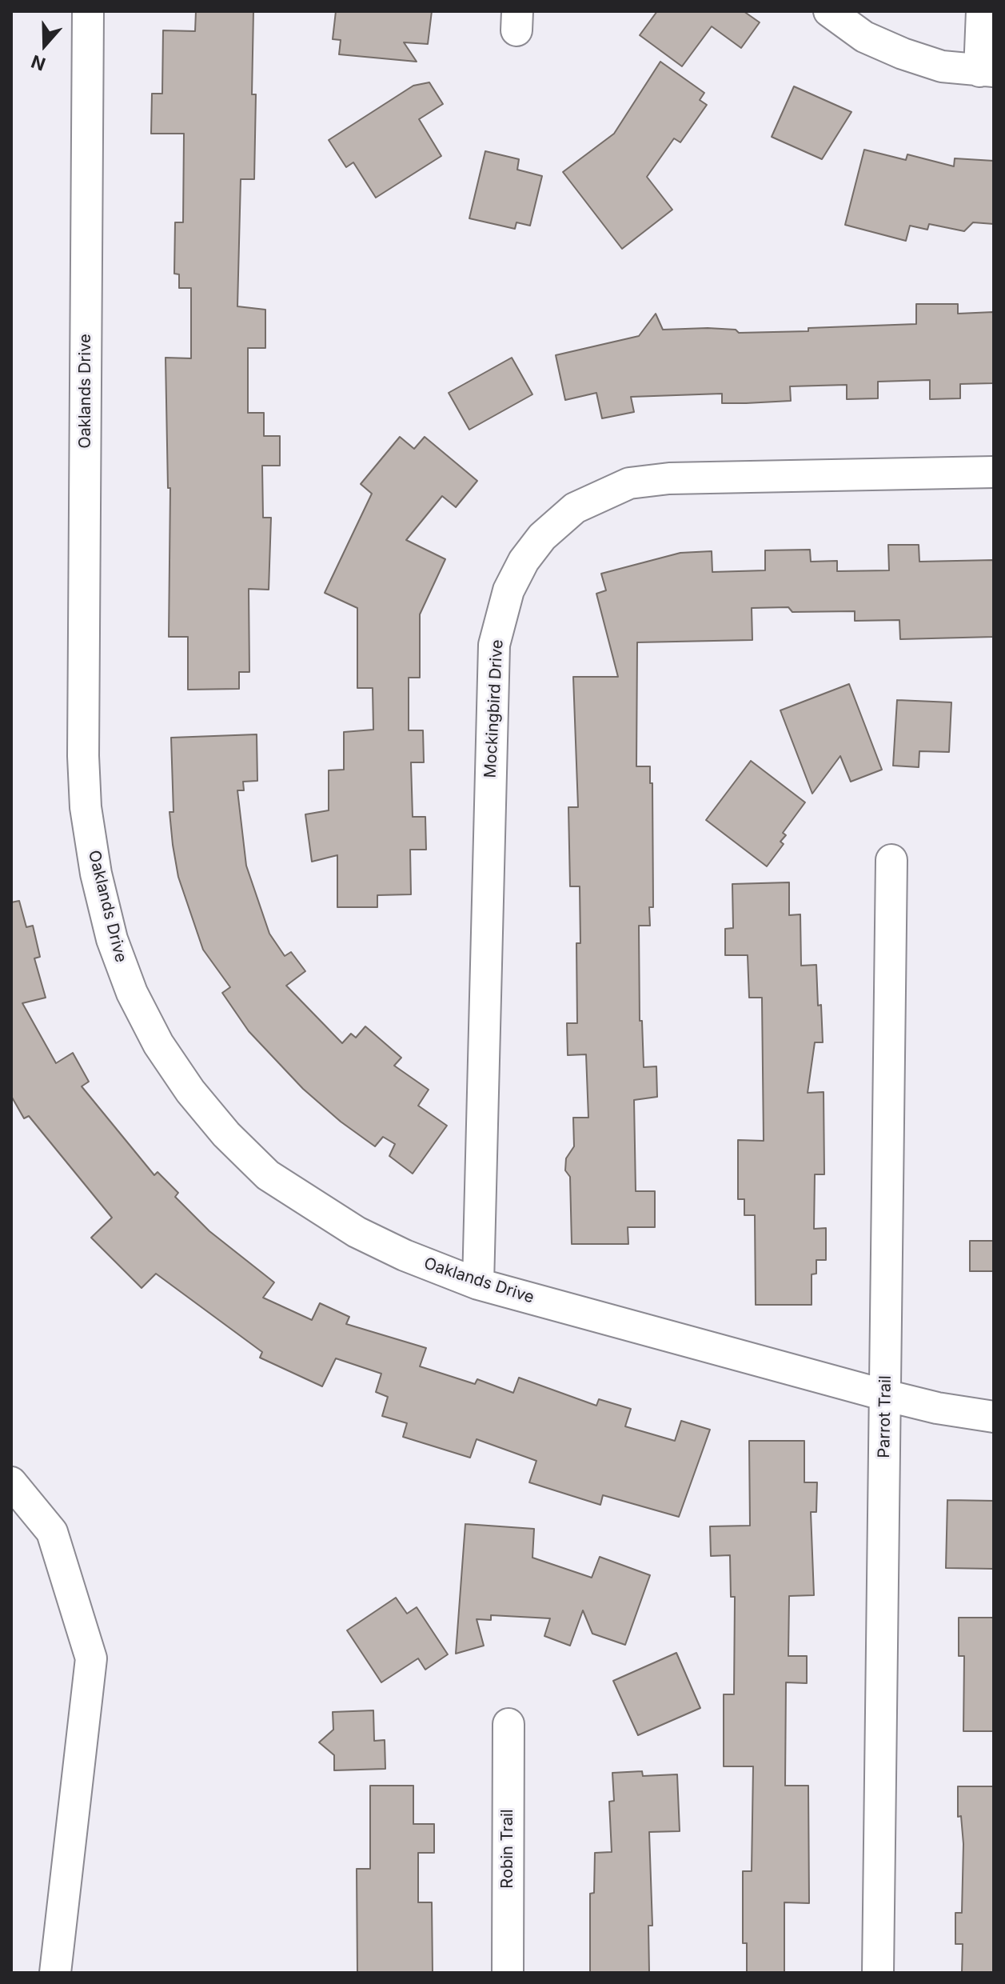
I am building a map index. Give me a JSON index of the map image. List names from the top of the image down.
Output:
{
  "streets": {
    "street": [
      "Oaklands Drive",
      "Mockingbird Drive",
      "Parrot Trail",
      "Robin Trail"
    ]
  },
  "crossings": [
    ["Oaklands Drive", "Mockingbird Drive"],
    ["Oaklands Drive", "Parrot Trail"]
  ],
  "north": "bottom"
}
